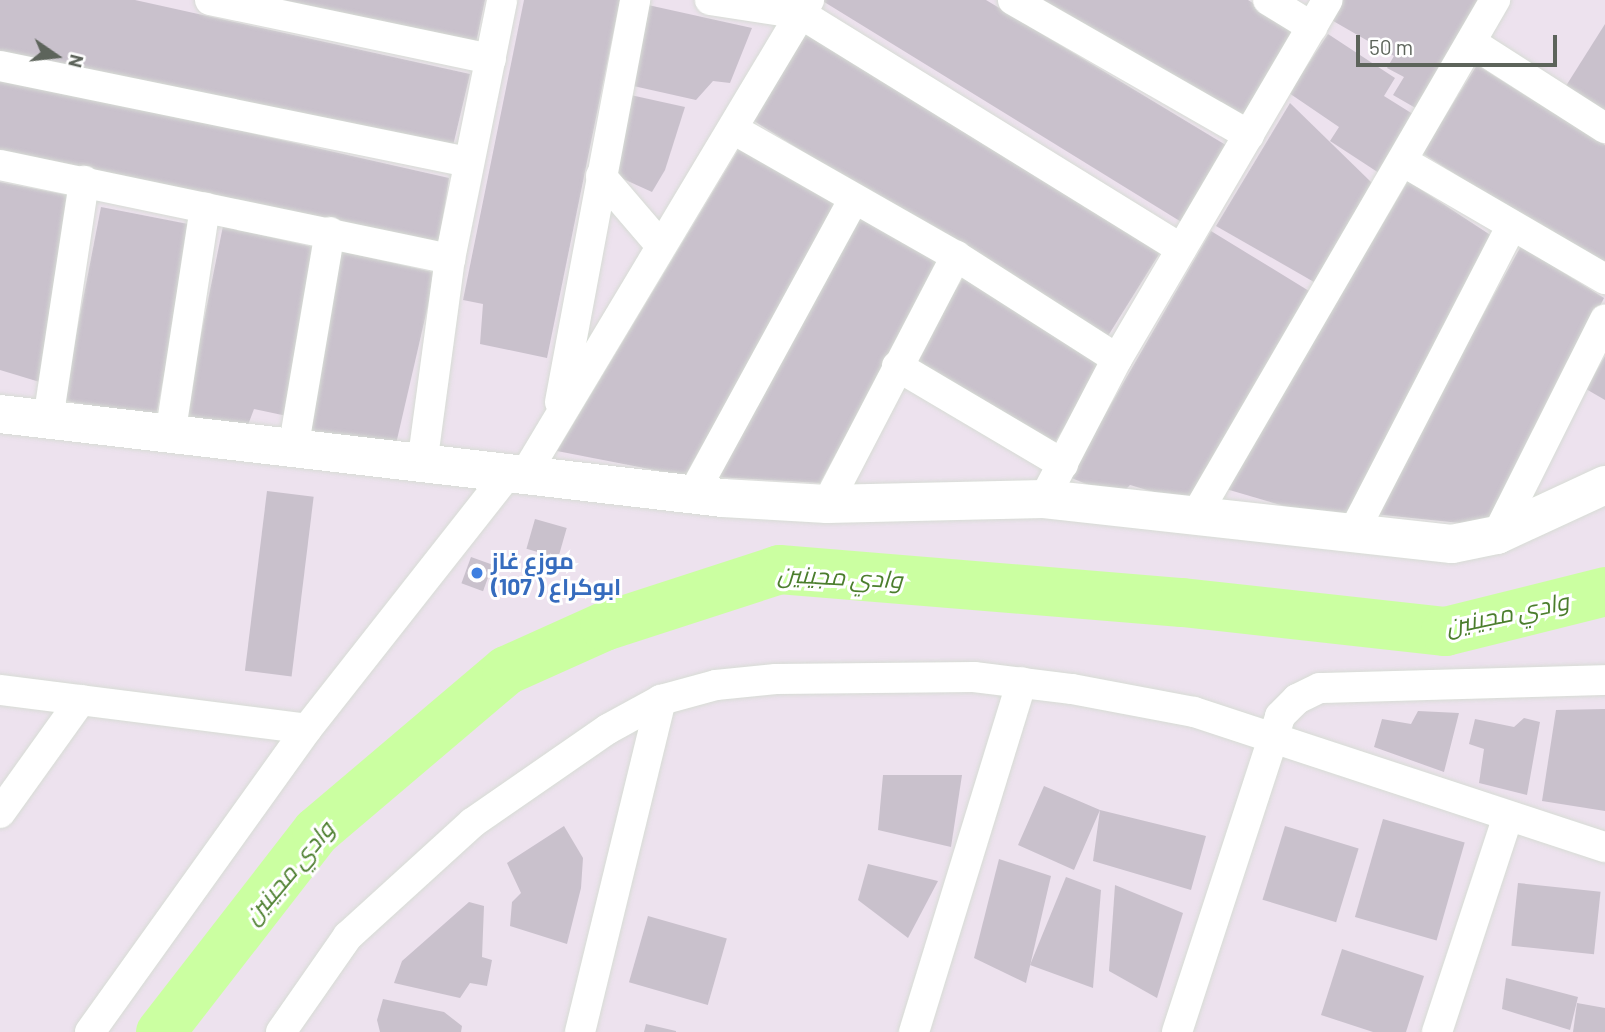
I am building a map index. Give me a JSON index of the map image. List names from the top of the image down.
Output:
{
  "water": ["وادي مجينين"],
  "places": ["موزع غاز ابوكراع ( 107)"],
  "scale_bar": "50 m",
  "north": "right"
}
